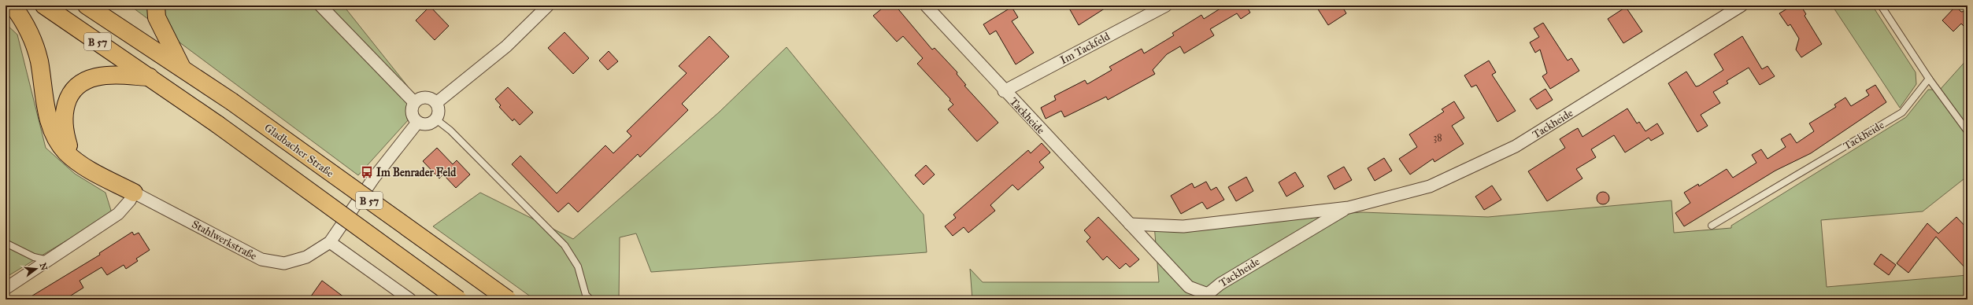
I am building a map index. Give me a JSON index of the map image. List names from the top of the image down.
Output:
{
  "streets": {
    "main road": ["B 57", "Gladbacher Straße"],
    "street": ["Im Tackfeld", "Tackheide", "Stahlwerkstraße"]
  },
  "crossings": [
    ["Im Tackfeld", "Tackheide"]
  ],
  "places": {
    "bus stop": ["Im Benrader Feld"]
  },
  "house_numbers": ["38"],
  "north": "right"
}
